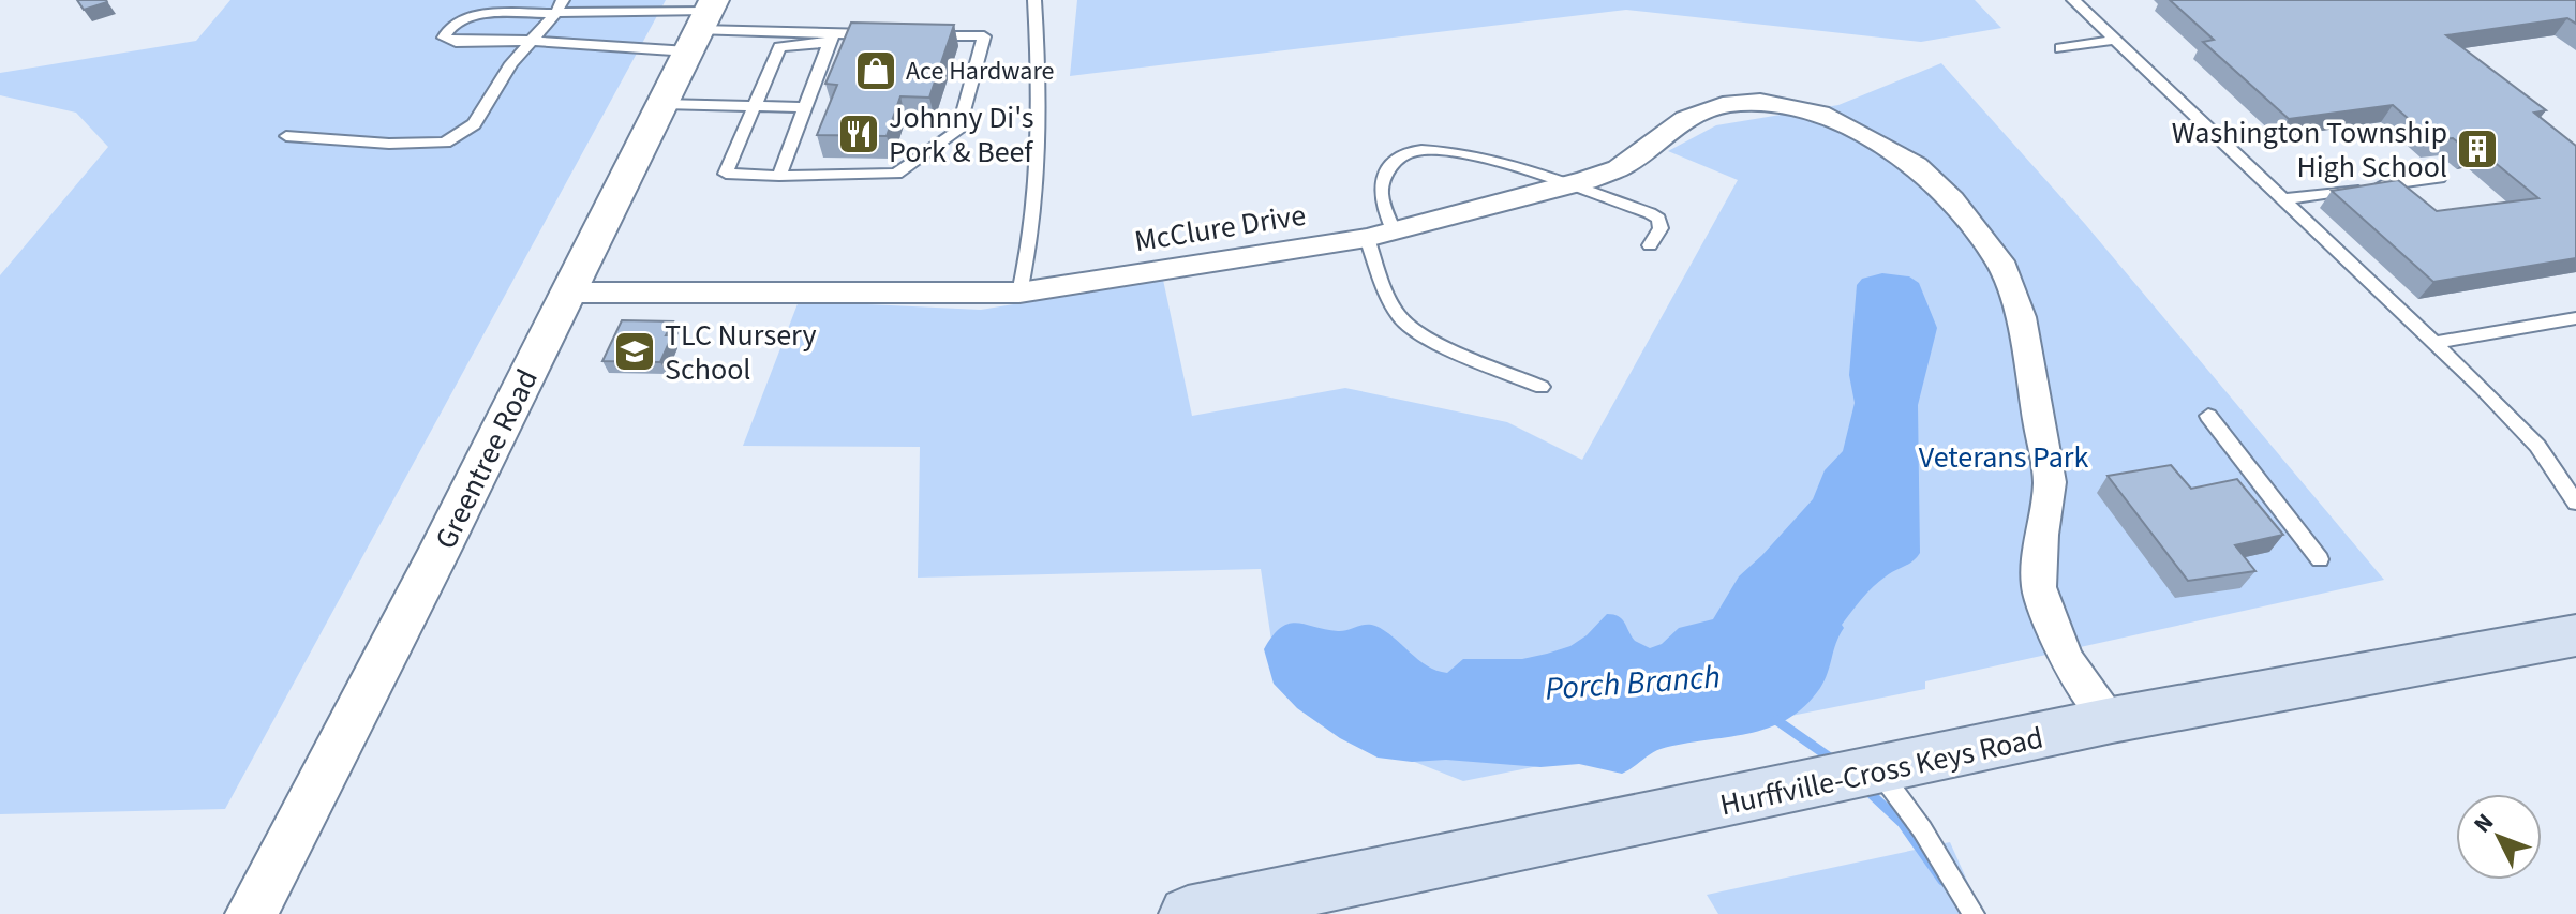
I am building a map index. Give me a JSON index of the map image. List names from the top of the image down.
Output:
{
  "streets": {
    "main road": ["Hurffville-Cross Keys Road"],
    "street": ["McClure Drive", "Greentree Road"]
  },
  "crossings": [
    ["McClure Drive", "Greentree Road"],
    ["McClure Drive", "Hurffville-Cross Keys Road"]
  ],
  "water": ["Porch Branch"],
  "parks": ["Veterans Park"],
  "places": {
    "shop": ["Ace Hardware"],
    "restaurant": ["Johnny Di's Pork & Beef"],
    "building": ["Washington Township High School"],
    "school or university": ["TLC Nursery School"]
  },
  "north": "top left"
}
